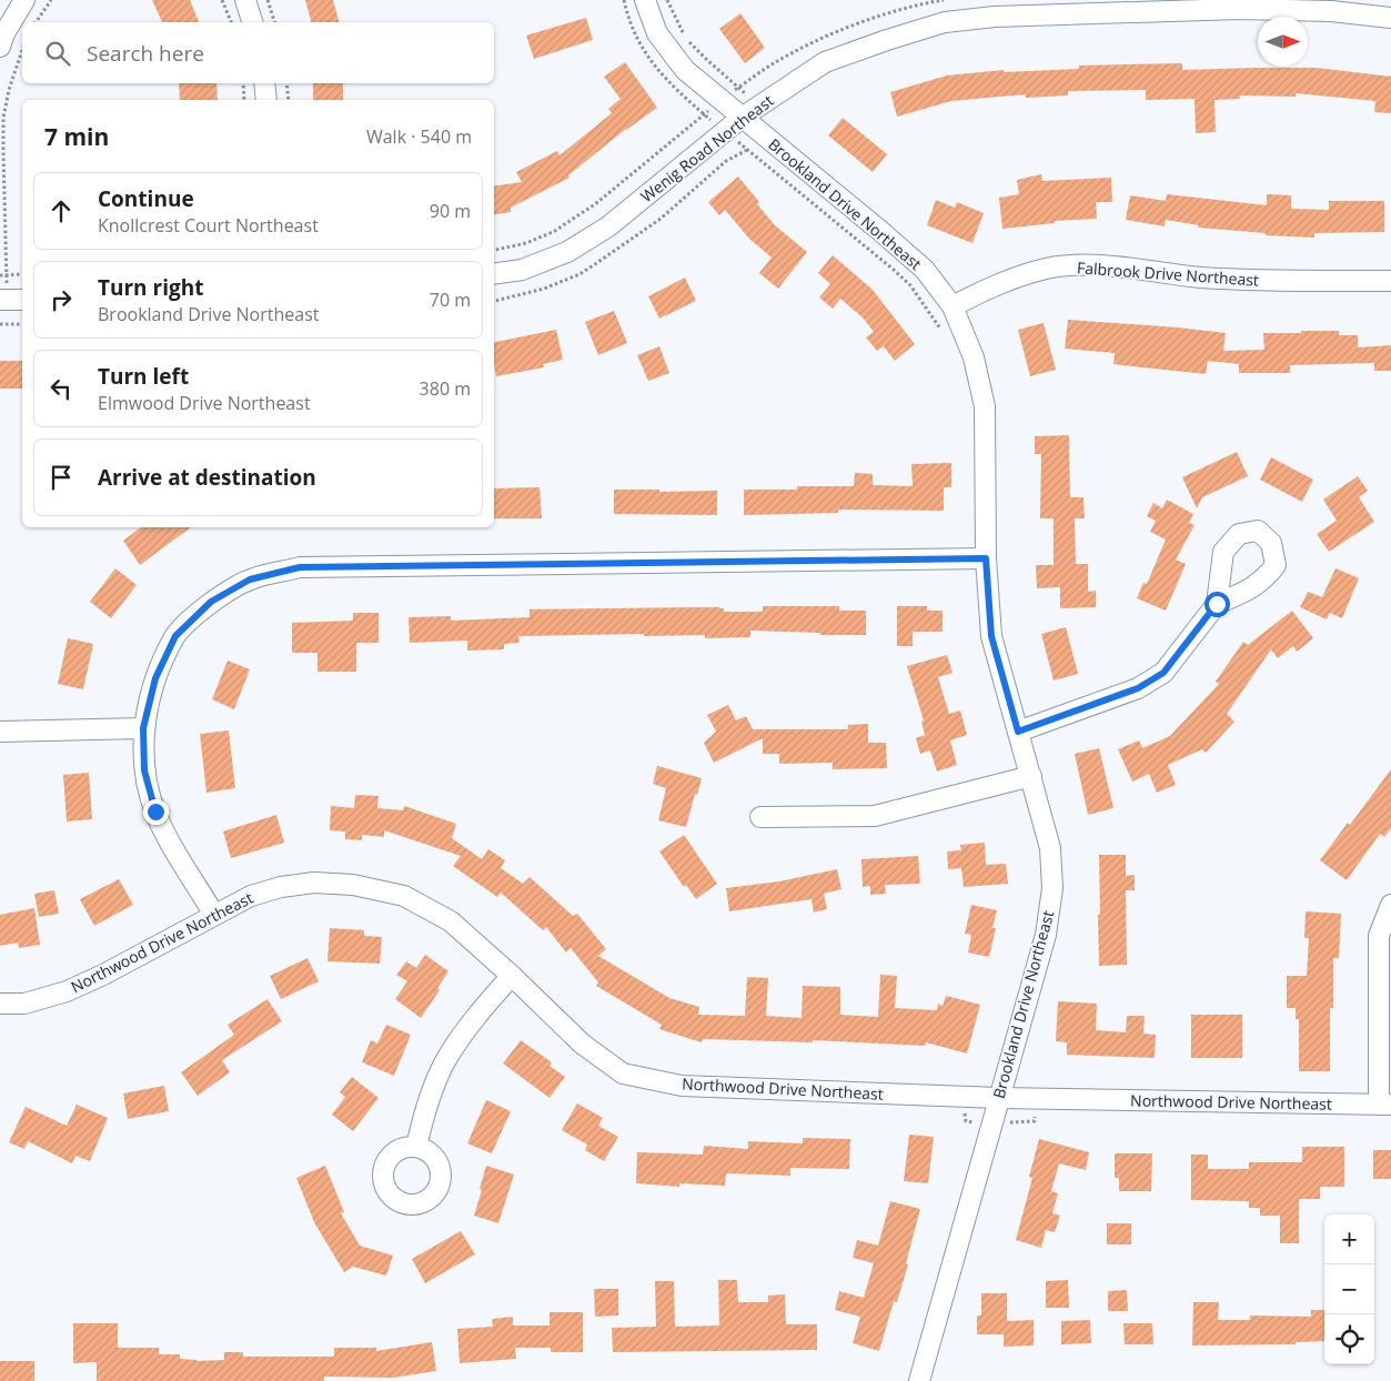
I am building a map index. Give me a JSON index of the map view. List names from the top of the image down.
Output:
{
  "streets": {
    "street": [
      "Wenig Road Northeast",
      "Brookland Drive Northeast",
      "Falbrook Drive Northeast",
      "Northwood Drive Northeast"
    ]
  },
  "crossings": [
    ["Wenig Road Northeast", "Brookland Drive Northeast"],
    ["Brookland Drive Northeast", "Falbrook Drive Northeast"],
    ["Brookland Drive Northeast", "Northwood Drive Northeast"]
  ],
  "north": "right",
  "page": {
    "search": "Search here",
    "heading": ["7 min", "Walk · 540 m"],
    "list": [
      ["Continue", "Knollcrest Court Northeast", "90 m"],
      ["Turn right", "Brookland Drive Northeast", "70 m"],
      ["Turn left", "Elmwood Drive Northeast", "380 m"],
      "Arrive at destination"
    ],
    "map_buttons": ["+", "−"]
  }
}
